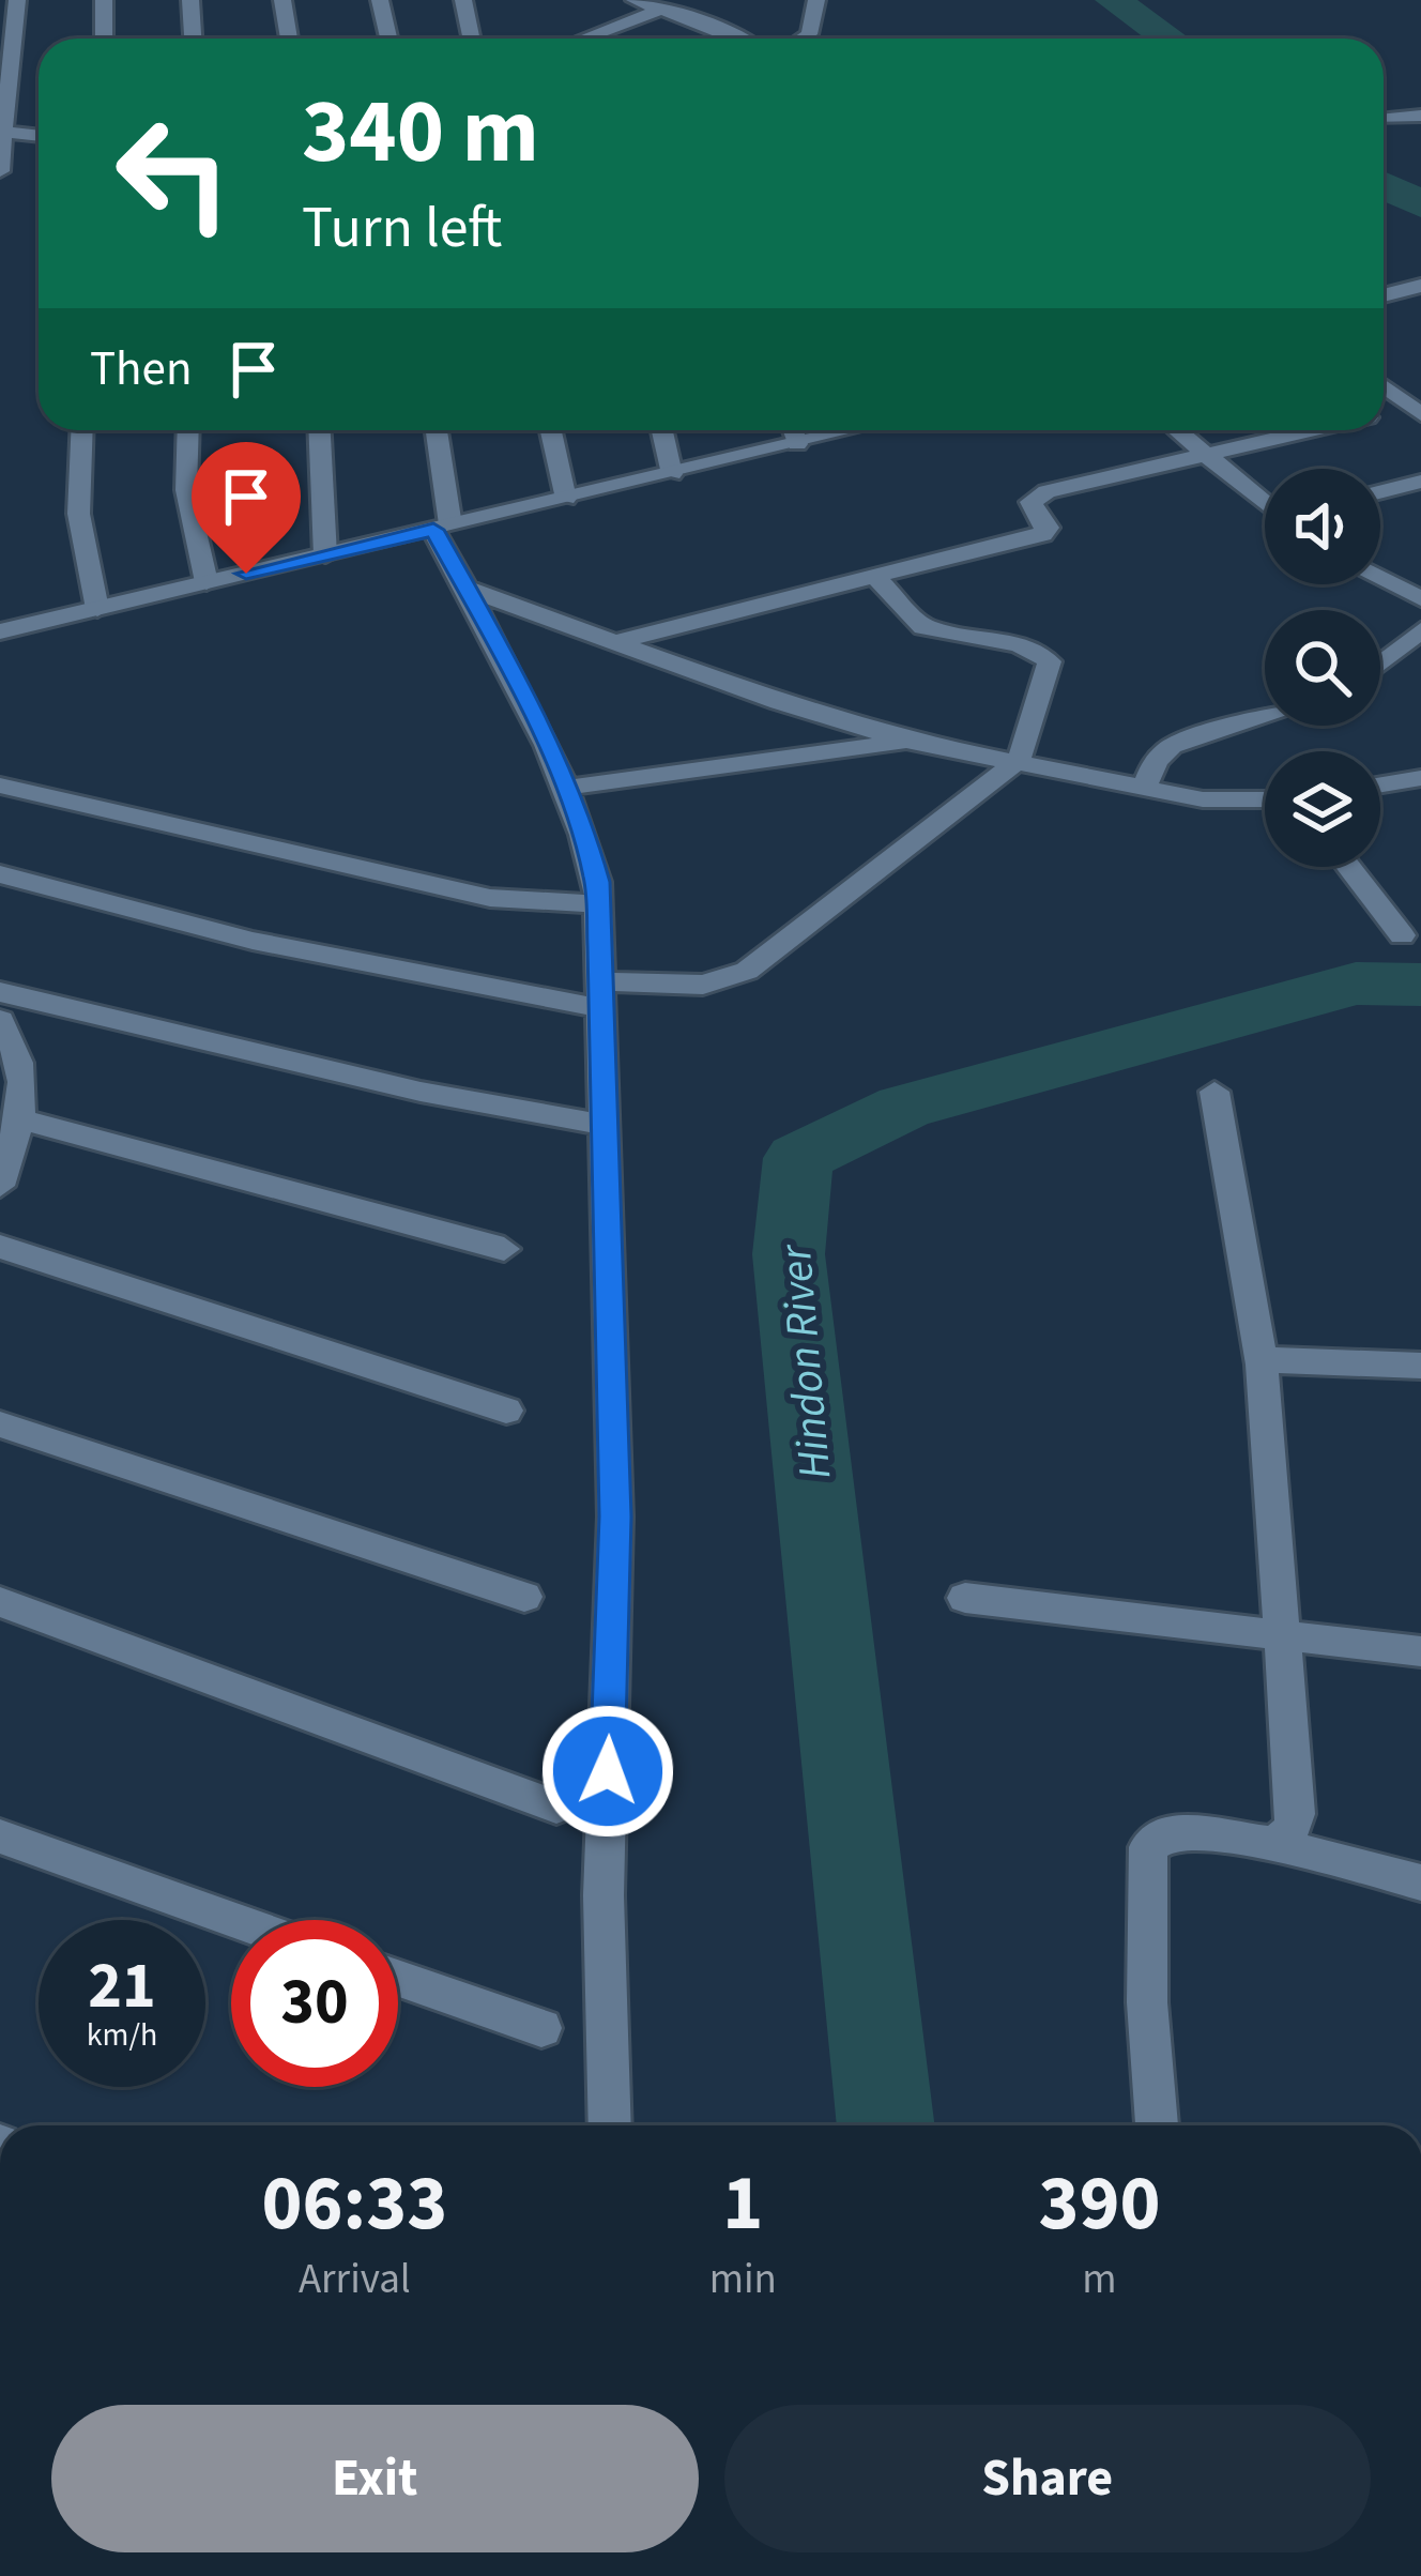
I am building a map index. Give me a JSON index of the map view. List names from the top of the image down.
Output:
{
  "water": ["Hindon River"],
  "page": {
    "turn": ["340 m", "Turn left"],
    "then": "Then",
    "speed": "21 km/h",
    "limit": "30",
    "eta": [
      "06:33",
      "Arrival",
      "1",
      "min",
      "390",
      "m"
    ],
    "buttons": ["Exit", "Share"]
  }
}
